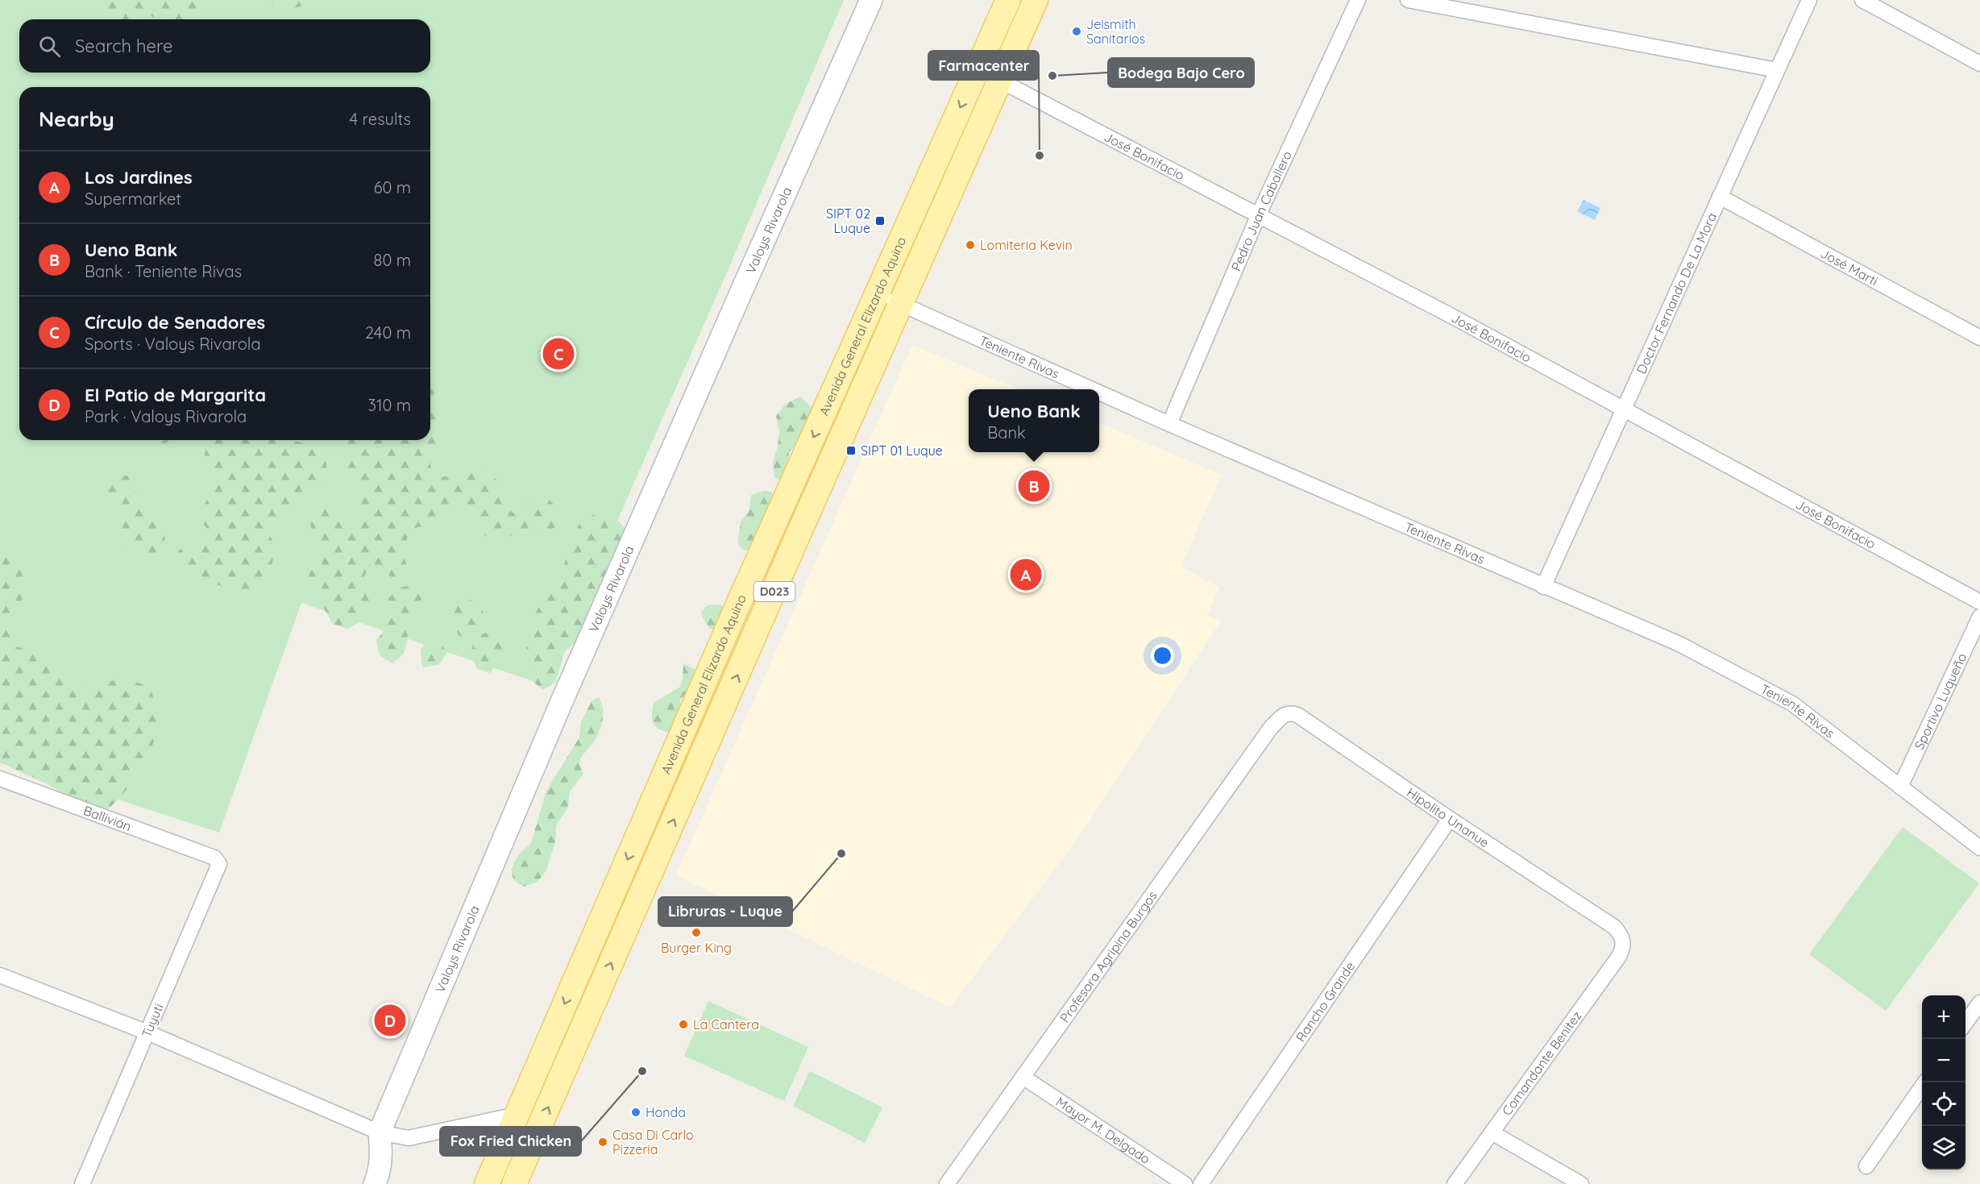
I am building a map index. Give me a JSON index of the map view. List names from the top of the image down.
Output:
{
  "streets": {
    "main road": ["Avenida General Elizardo Aquino", "D023"],
    "street": [
      "José Bonifacio",
      "Pedro Juan Caballero",
      "Valoys Rivarola",
      "José Marti",
      "Doctor Fernando De La Mora",
      "Teniente Rivas",
      "Sportivo Luqueño",
      "Hipolito Unanue",
      "Ballivián",
      "Profesora Agripina Burgos",
      "Rancho Grande",
      "Tuyuti",
      "Comandante Benitez",
      "Mayor M. Delgado"
    ]
  },
  "crossings": [
    ["José Bonifacio", "Pedro Juan Caballero"],
    ["José Bonifacio", "Doctor Fernando De La Mora"],
    ["José Bonifacio", "Avenida General Elizardo Aquino"],
    ["Pedro Juan Caballero", "Teniente Rivas"],
    ["José Marti", "Doctor Fernando De La Mora"],
    ["Doctor Fernando De La Mora", "Teniente Rivas"],
    ["Avenida General Elizardo Aquino", "Teniente Rivas"],
    ["Teniente Rivas", "Sportivo Luqueño"],
    ["Hipolito Unanue", "Profesora Agripina Burgos"],
    ["Hipolito Unanue", "Rancho Grande"],
    ["Hipolito Unanue", "Comandante Benitez"],
    ["Ballivián", "Tuyuti"],
    ["Profesora Agripina Burgos", "Mayor M. Delgado"]
  ],
  "places": {
    "other": [
      "Jeismith Sanitarios",
      "Bodega Bajo Cero",
      "Farmacenter",
      "Lomiteria Kevin",
      "Libruras - Luque",
      "Burger King",
      "La Cantera",
      "Fox Fried Chicken",
      "Honda",
      "Casa Di Carlo Pizzeria"
    ],
    "transit": ["SIPT 02 Luque", "SIPT 01 Luque"]
  },
  "page": {
    "search": "Search here",
    "heading": ["Nearby", "4 results"],
    "list": [
      {
        "mark": "A",
        "name": "Los Jardines",
        "note": "Supermarket",
        "value": "60 m"
      },
      {
        "mark": "B",
        "name": "Ueno Bank",
        "note": "Bank · Teniente Rivas",
        "value": "80 m"
      },
      {
        "mark": "C",
        "name": "Círculo de Senadores",
        "note": "Sports · Valoys Rivarola",
        "value": "240 m"
      },
      {
        "mark": "D",
        "name": "El Patio de Margarita",
        "note": "Park · Valoys Rivarola",
        "value": "310 m"
      }
    ],
    "pins": [
      "C",
      "B",
      "A",
      "D"
    ],
    "popup": ["Ueno Bank", "Bank"],
    "map_buttons": ["+", "−"]
  }
}
